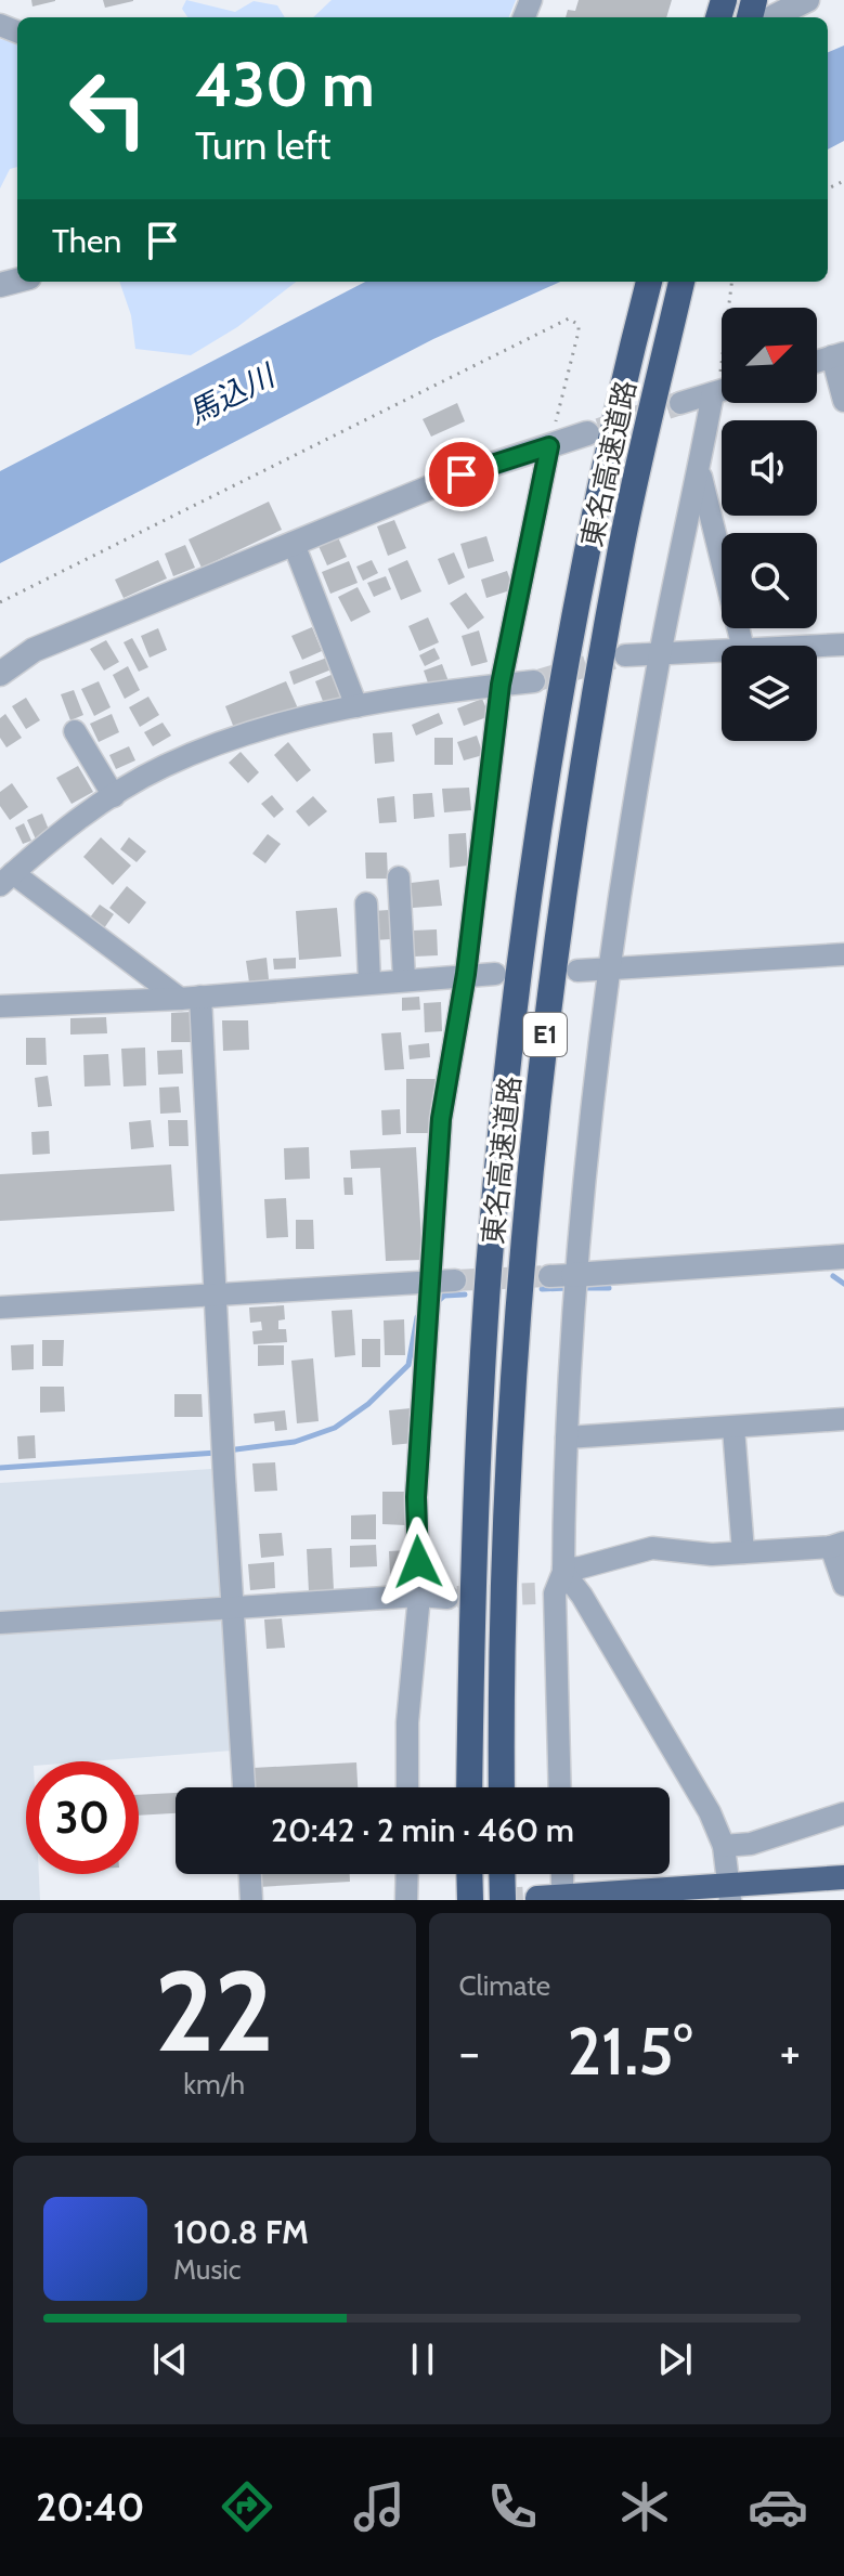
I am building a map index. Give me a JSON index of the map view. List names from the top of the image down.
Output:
{
  "streets": {
    "highway": ["東名高速道路", "E1"]
  },
  "water": ["馬込川"],
  "north": "top right",
  "page": {
    "turn": ["430 m", "Turn left"],
    "then": "Then",
    "limit": "30",
    "trip": "20:42 · 2 min · 460 m",
    "tile": [
      ["22", "km/h"],
      "Climate"
    ],
    "heat": ["−", "21.5°", "+"],
    "song": ["100.8 FM", "Music"],
    "tabs": "20:40"
  }
}
